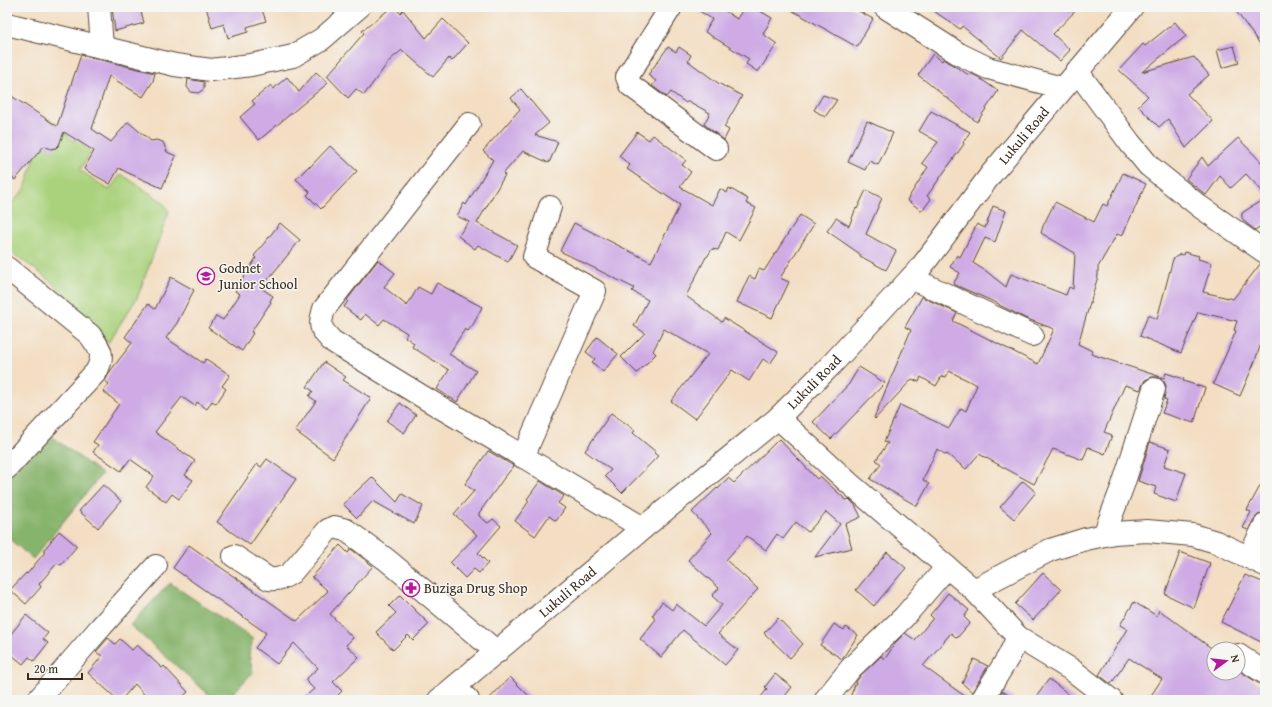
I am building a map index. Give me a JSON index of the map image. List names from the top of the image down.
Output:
{
  "streets": {
    "street": ["Lukuli Road"]
  },
  "places": {
    "school or university": ["Godnet Junior School"],
    "pharmacy": ["Buziga Drug Shop"]
  },
  "scale_bar": "20 m",
  "north": "right"
}
